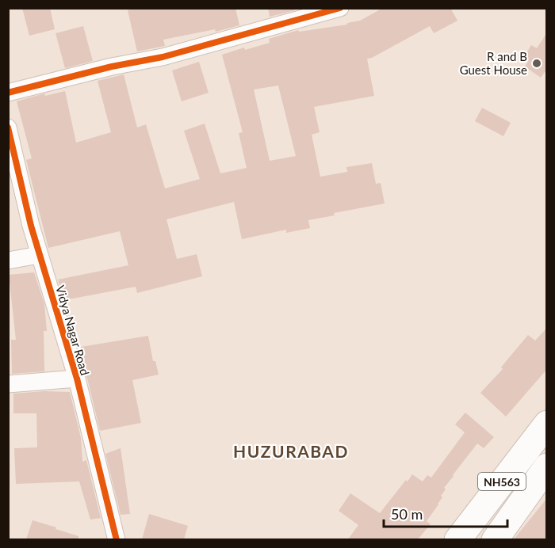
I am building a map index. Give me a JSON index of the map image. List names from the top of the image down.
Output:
{
  "streets": {
    "highway": ["NH563"],
    "street": ["Vidya Nagar Road"]
  },
  "districts": ["HUZURABAD"],
  "places": ["R and B Guest House"],
  "scale_bar": "50 m"
}
